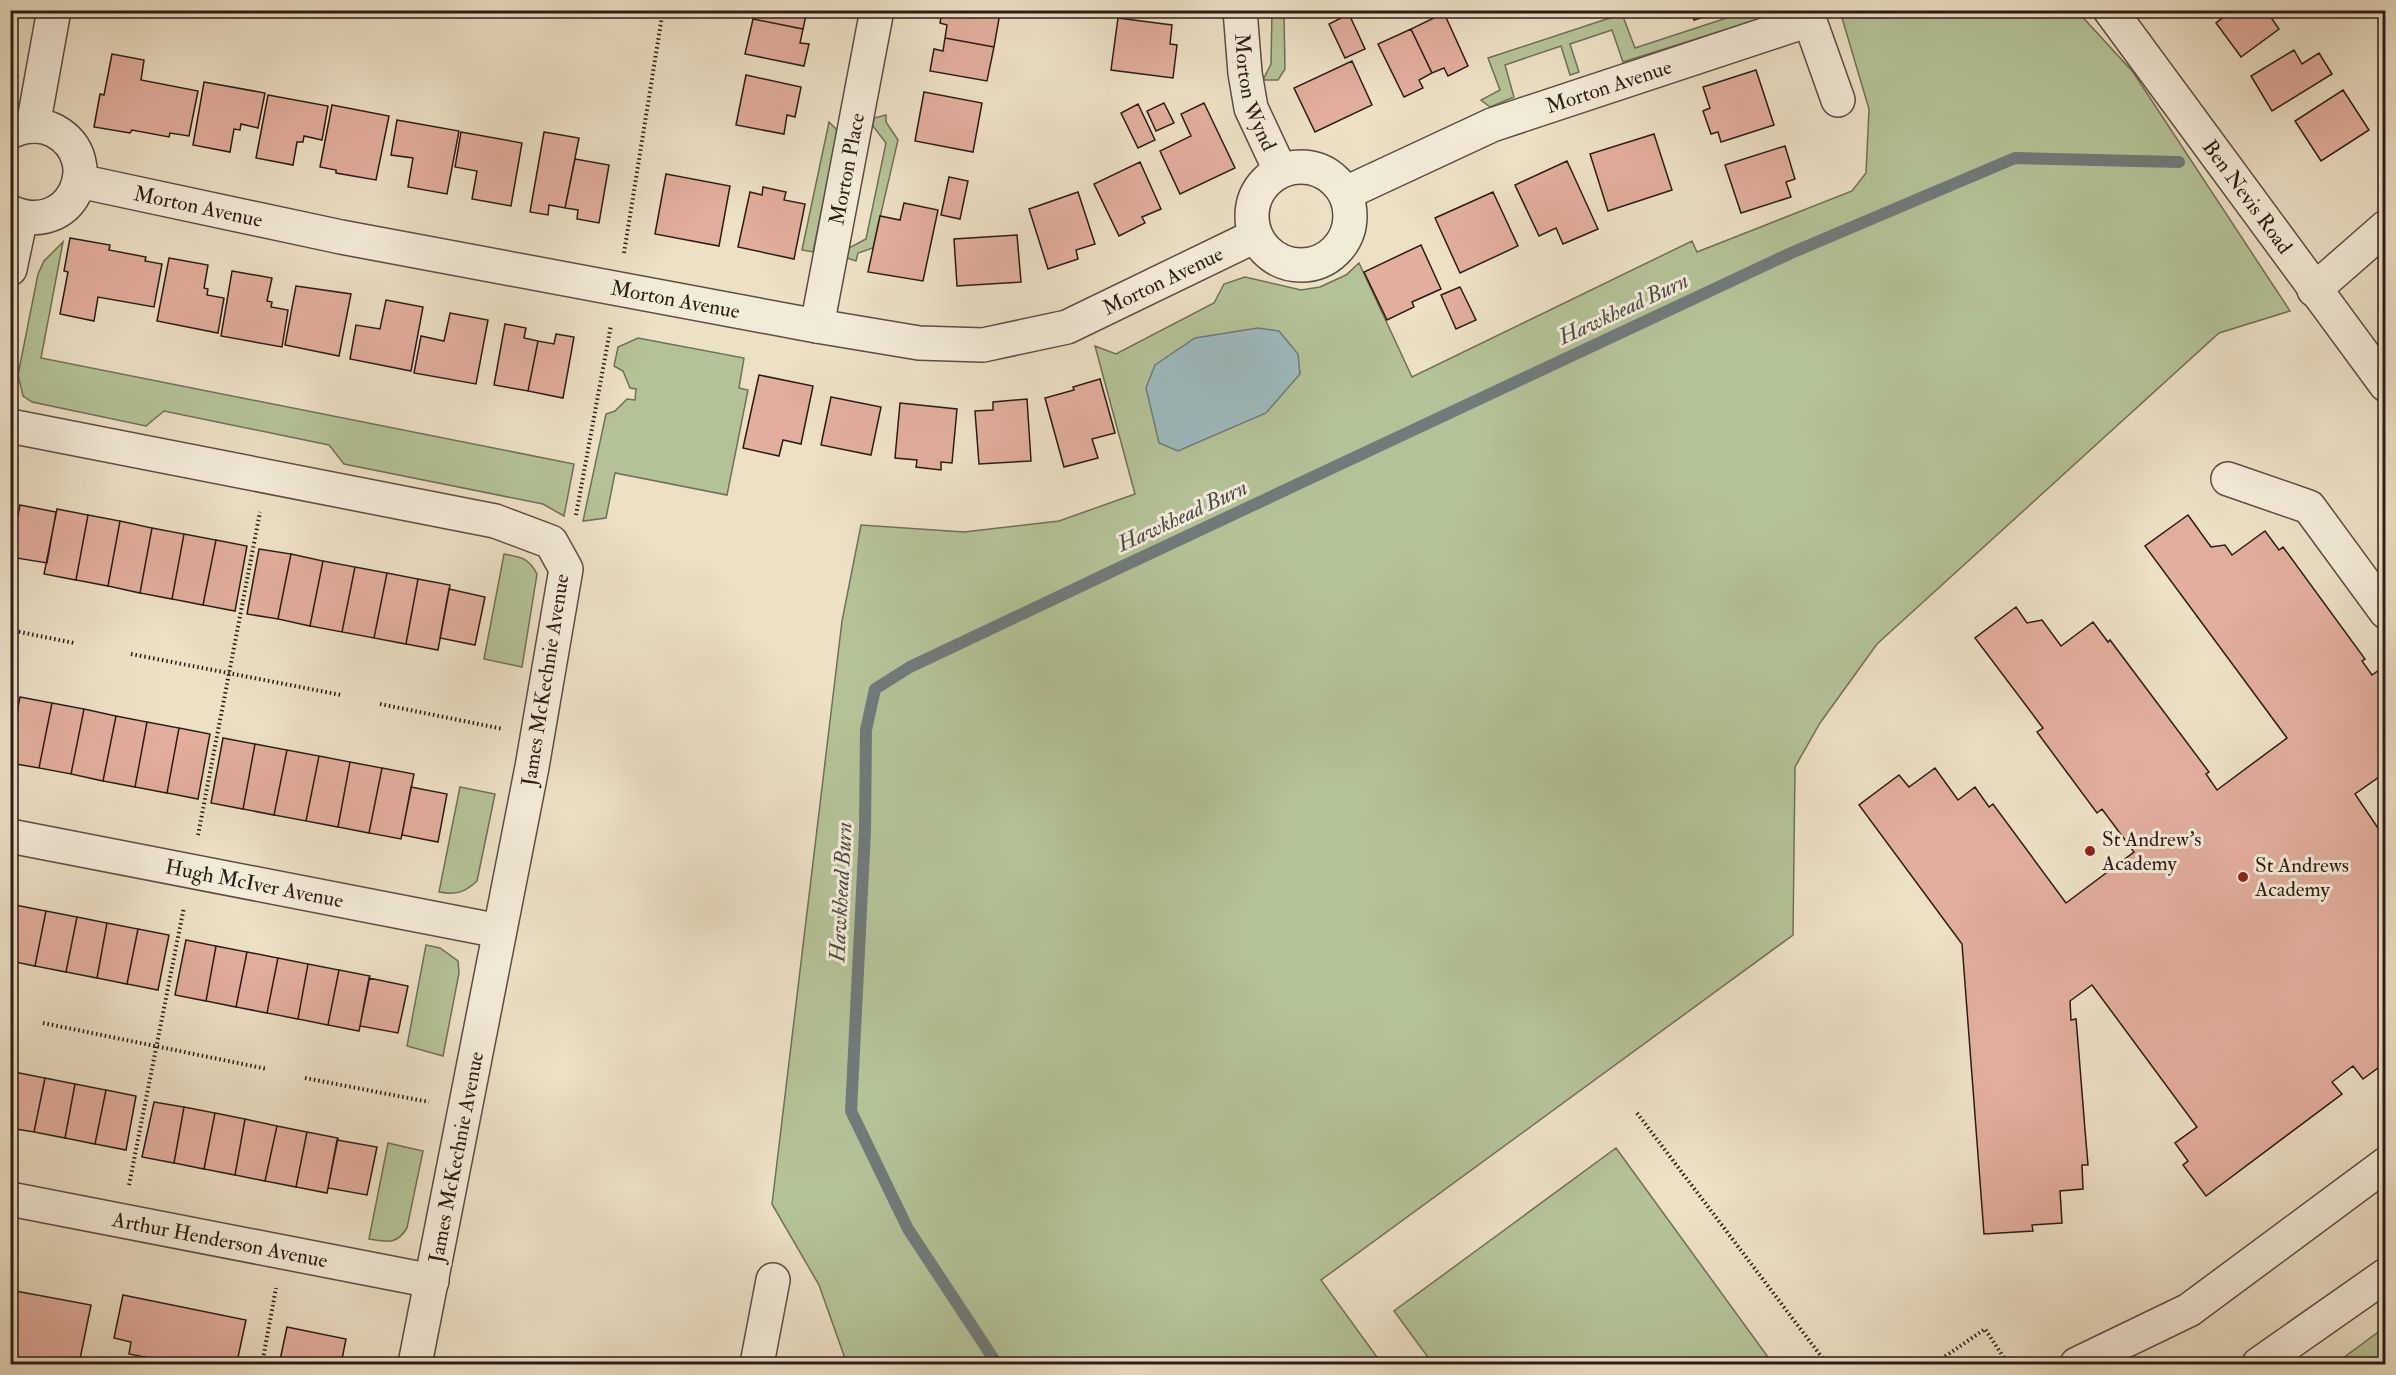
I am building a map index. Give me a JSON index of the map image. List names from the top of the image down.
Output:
{
  "streets": {
    "street": [
      "Morton Avenue",
      "Morton Wynd",
      "Morton Place",
      "Ben Nevis Road",
      "James McKechnie Avenue",
      "Hugh McIver Avenue",
      "Arthur Henderson Avenue"
    ]
  },
  "crossings": [
    ["Morton Avenue", "Morton Wynd"],
    ["Morton Avenue", "Morton Place"],
    ["James McKechnie Avenue", "Hugh McIver Avenue"],
    ["James McKechnie Avenue", "Arthur Henderson Avenue"]
  ],
  "water": ["Hawkhead Burn"],
  "places": ["St Andrew's Academy", "St Andrews Academy"]
}
